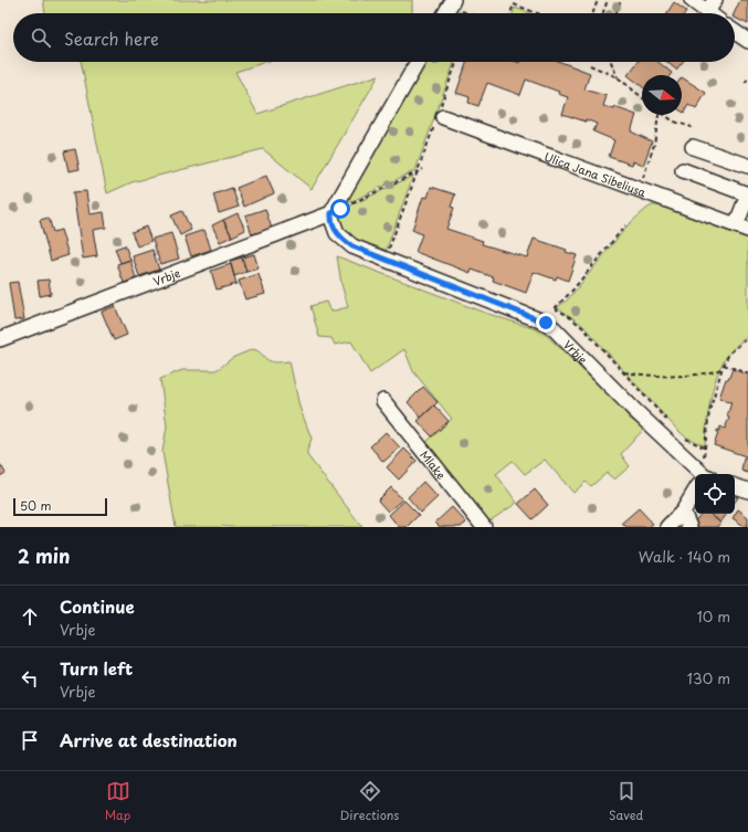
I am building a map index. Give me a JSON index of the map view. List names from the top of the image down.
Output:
{
  "streets": {
    "street": ["Ulica Jana Sibeliusa", "Vrbje", "Mlake"]
  },
  "scale_bar": "50 m",
  "north": "right",
  "page": {
    "search": "Search here",
    "scale": "50 m",
    "heading": ["2 min", "Walk · 140 m"],
    "list": [
      ["Continue", "Vrbje", "10 m"],
      ["Turn left", "Vrbje", "130 m"],
      "Arrive at destination"
    ],
    "nav": ["Map", "Directions", "Saved"]
  }
}
